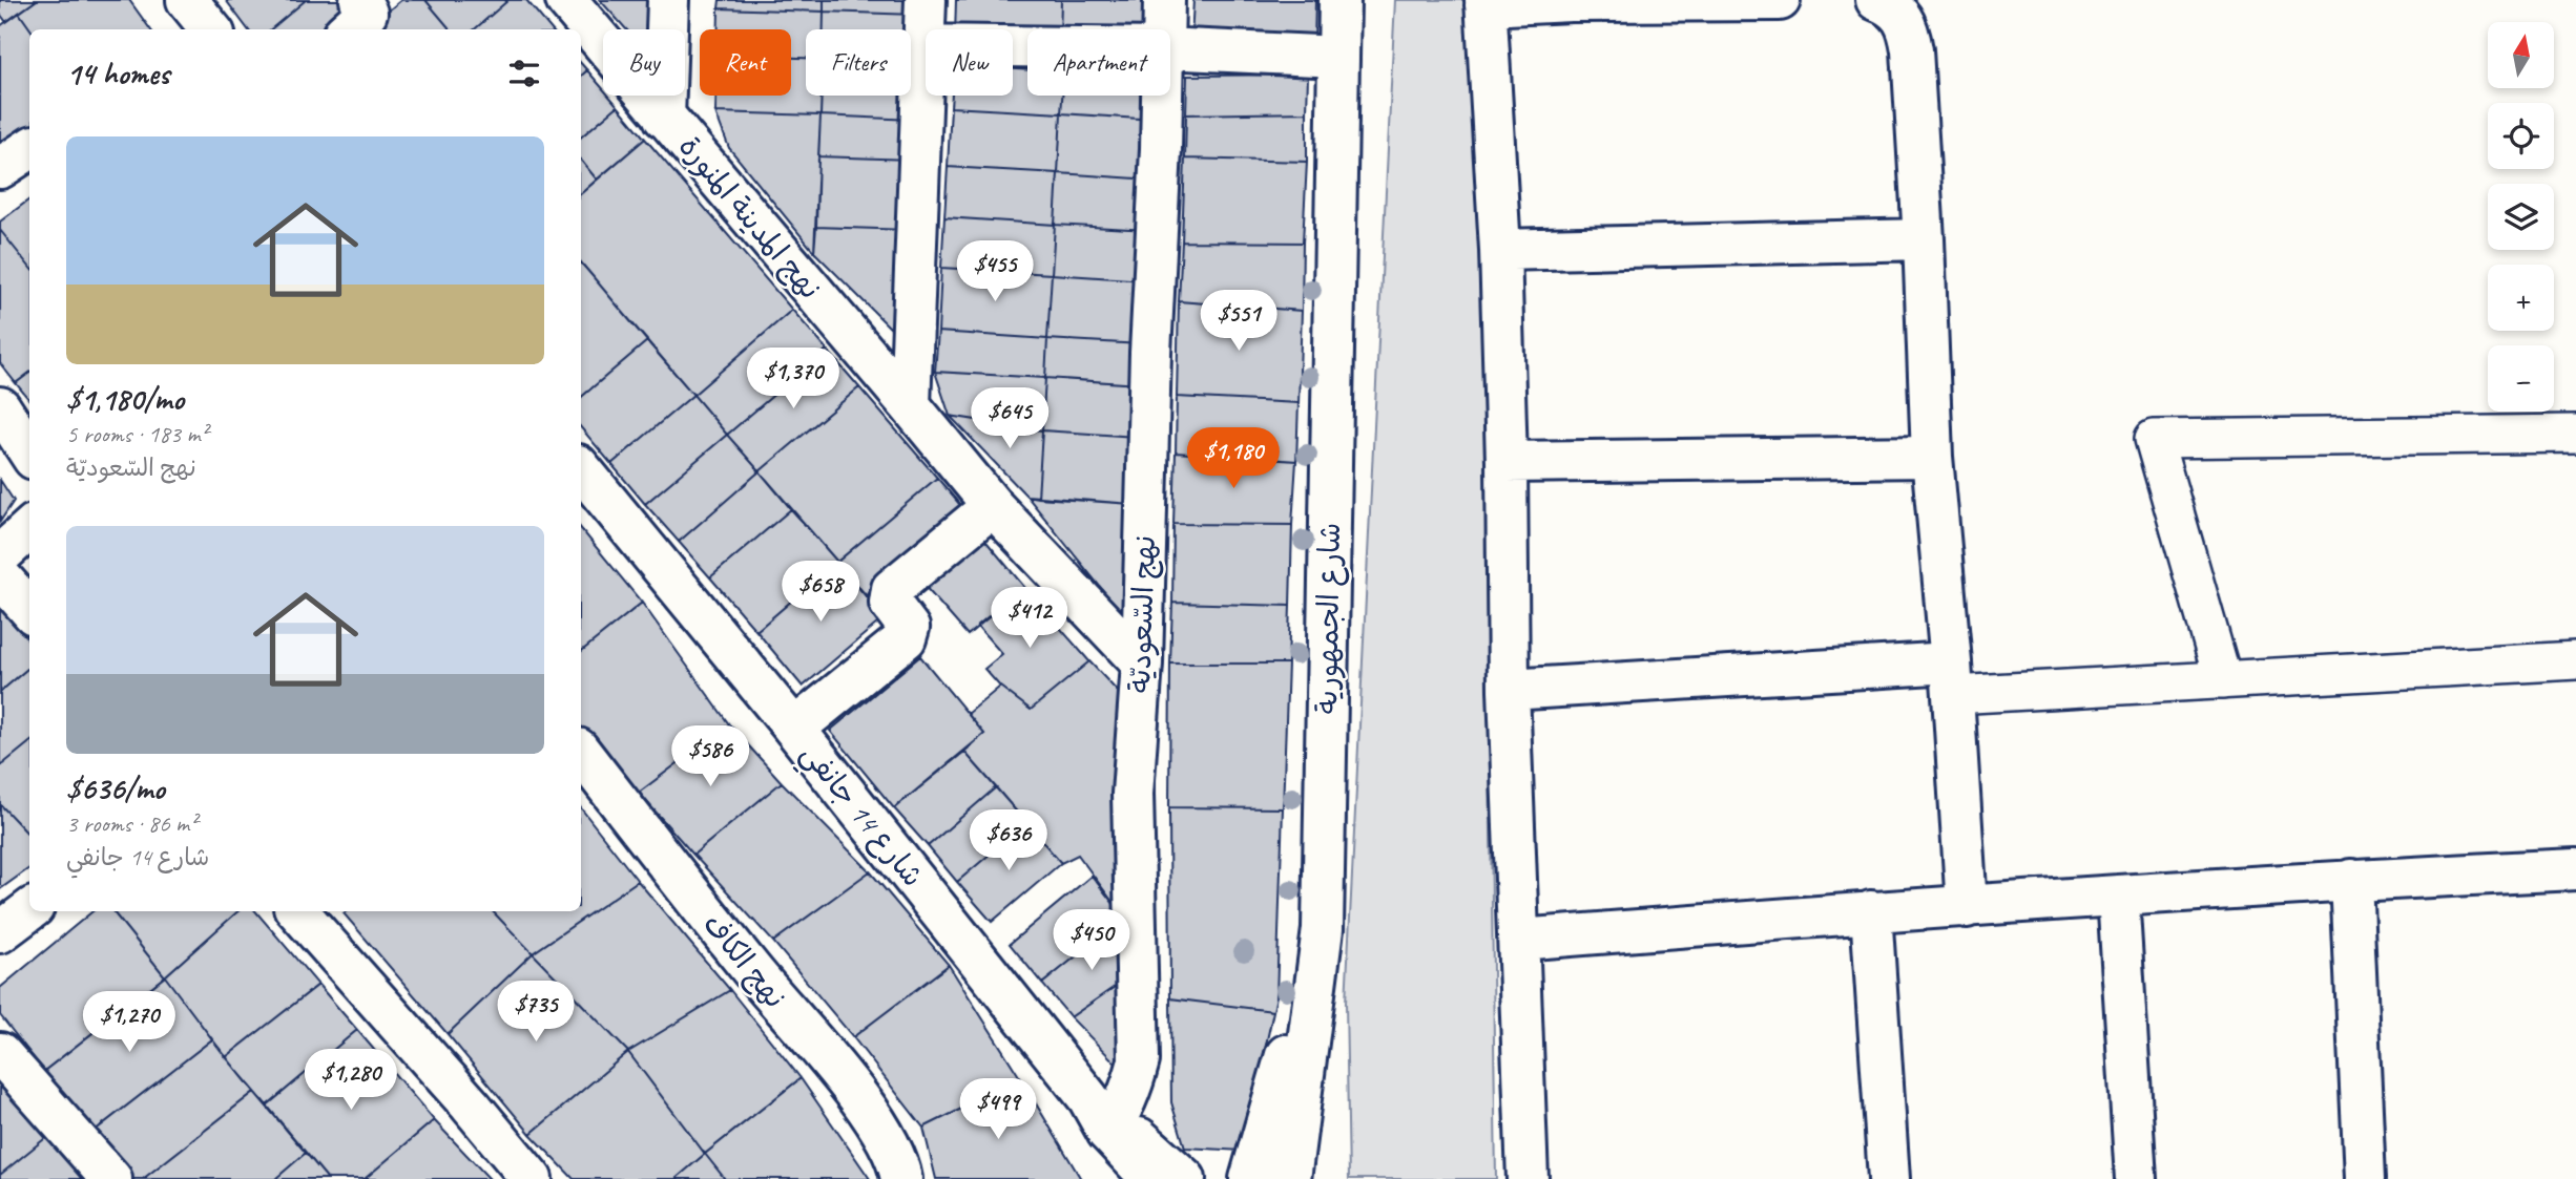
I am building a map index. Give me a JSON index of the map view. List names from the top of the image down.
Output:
{
  "streets": {
    "street": [
      "نهج المدينة المنورة",
      "نهج السّعوديّة",
      "شارع الجمهورية",
      "شارع 14 جانفي",
      "نهج الكاف"
    ]
  },
  "crossings": [
    ["نهج المدينة المنورة", "نهج السّعوديّة"],
    ["نهج السّعوديّة", "شارع 14 جانفي"]
  ],
  "north": "top",
  "page": {
    "map_buttons": ["+", "−"],
    "chip": [
      "Buy",
      "Rent",
      "Filters",
      "New",
      "Apartment"
    ],
    "heading": "14 homes",
    "list": [
      {
        "name": "$1,180/mo",
        "note": "5 rooms · 183 m² · نهج السّعوديّة"
      },
      {
        "name": "$636/mo",
        "note": "3 rooms · 86 m² · شارع 14 جانفي"
      }
    ],
    "price": [
      "$455",
      "$551",
      "$1,370",
      "$645",
      "$1,180",
      "$658",
      "$412",
      "$586",
      "$636",
      "$450",
      "$735",
      "$1,270",
      "$1,280",
      "$499"
    ]
  }
}
